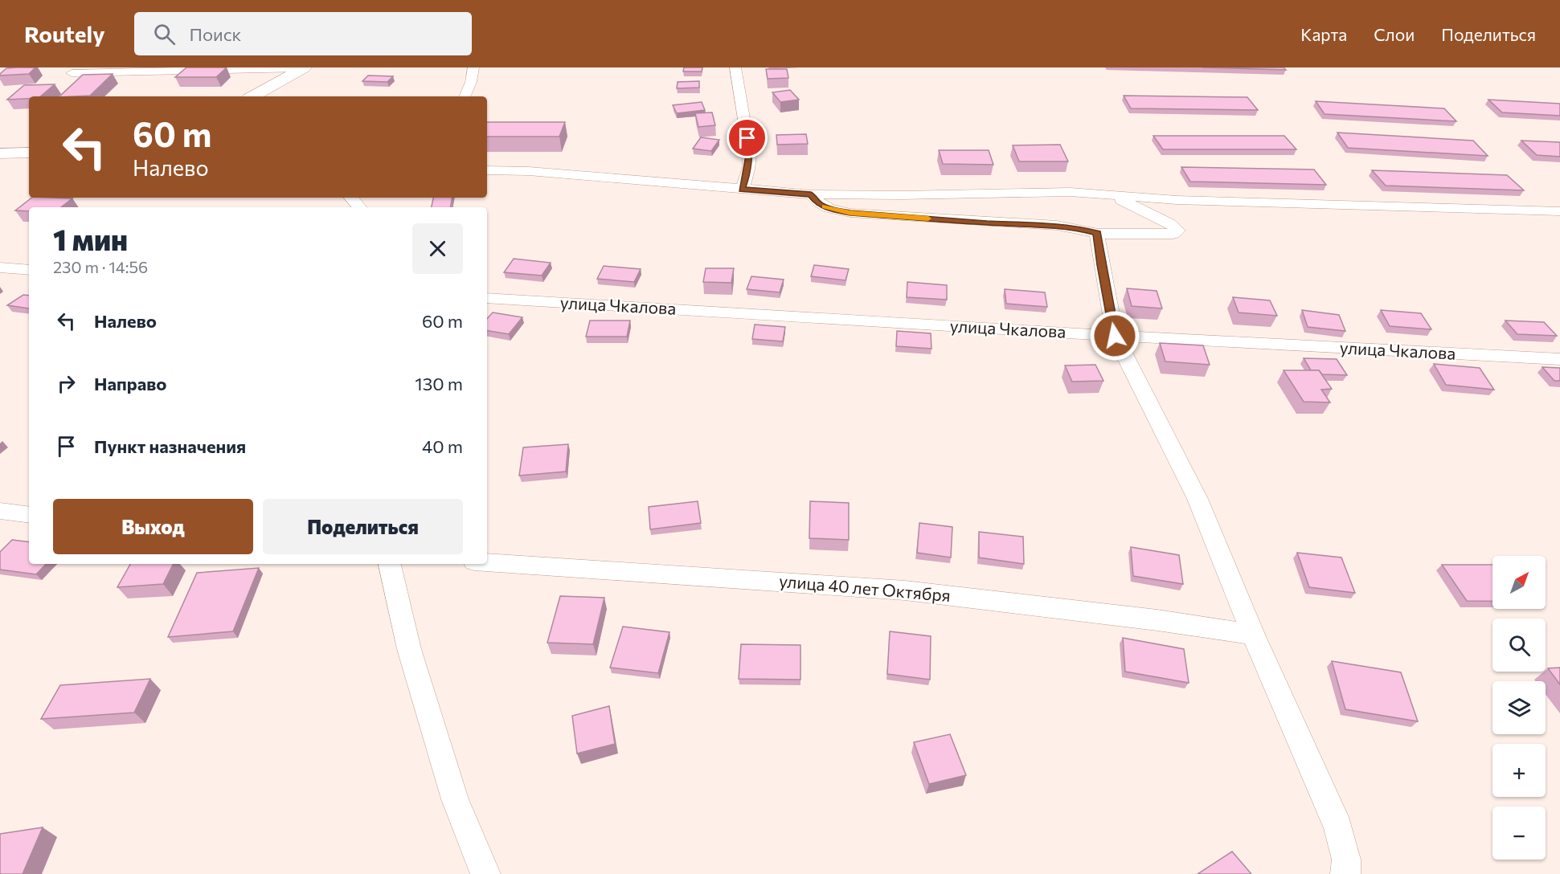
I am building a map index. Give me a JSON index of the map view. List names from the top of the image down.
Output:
{
  "streets": {
    "street": ["улица Чкалова", "улица 40 лет Октября"]
  },
  "north": "top right",
  "page": {
    "header": "Routely",
    "search": "Поиск",
    "nav": ["Карта", "Слои", "Поделиться"],
    "turn": ["60 m", "Налево"],
    "heading": ["1 мин", "230 m · 14:56"],
    "list": [
      {
        "name": "Налево",
        "value": "60 m"
      },
      {
        "name": "Направо",
        "value": "130 m"
      },
      {
        "name": "Пункт назначения",
        "value": "40 m"
      }
    ],
    "buttons": ["Выход", "Поделиться"],
    "map_buttons": ["+", "−"]
  }
}
